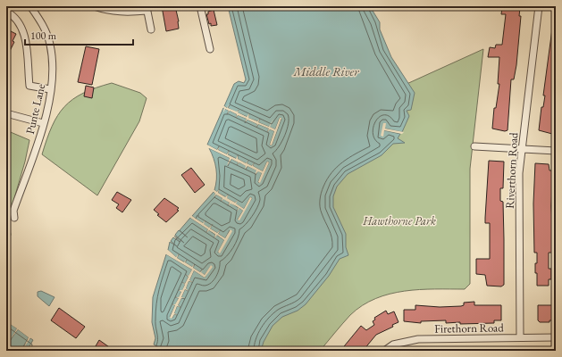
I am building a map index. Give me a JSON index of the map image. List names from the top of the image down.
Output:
{
  "streets": {
    "street": ["Punte Lane", "Riverthorn Road", "Firethorn Road"]
  },
  "crossings": [
    ["Riverthorn Road", "Firethorn Road"]
  ],
  "water": ["Middle River"],
  "parks": ["Hawthorne Park"],
  "scale_bar": "100 m"
}
